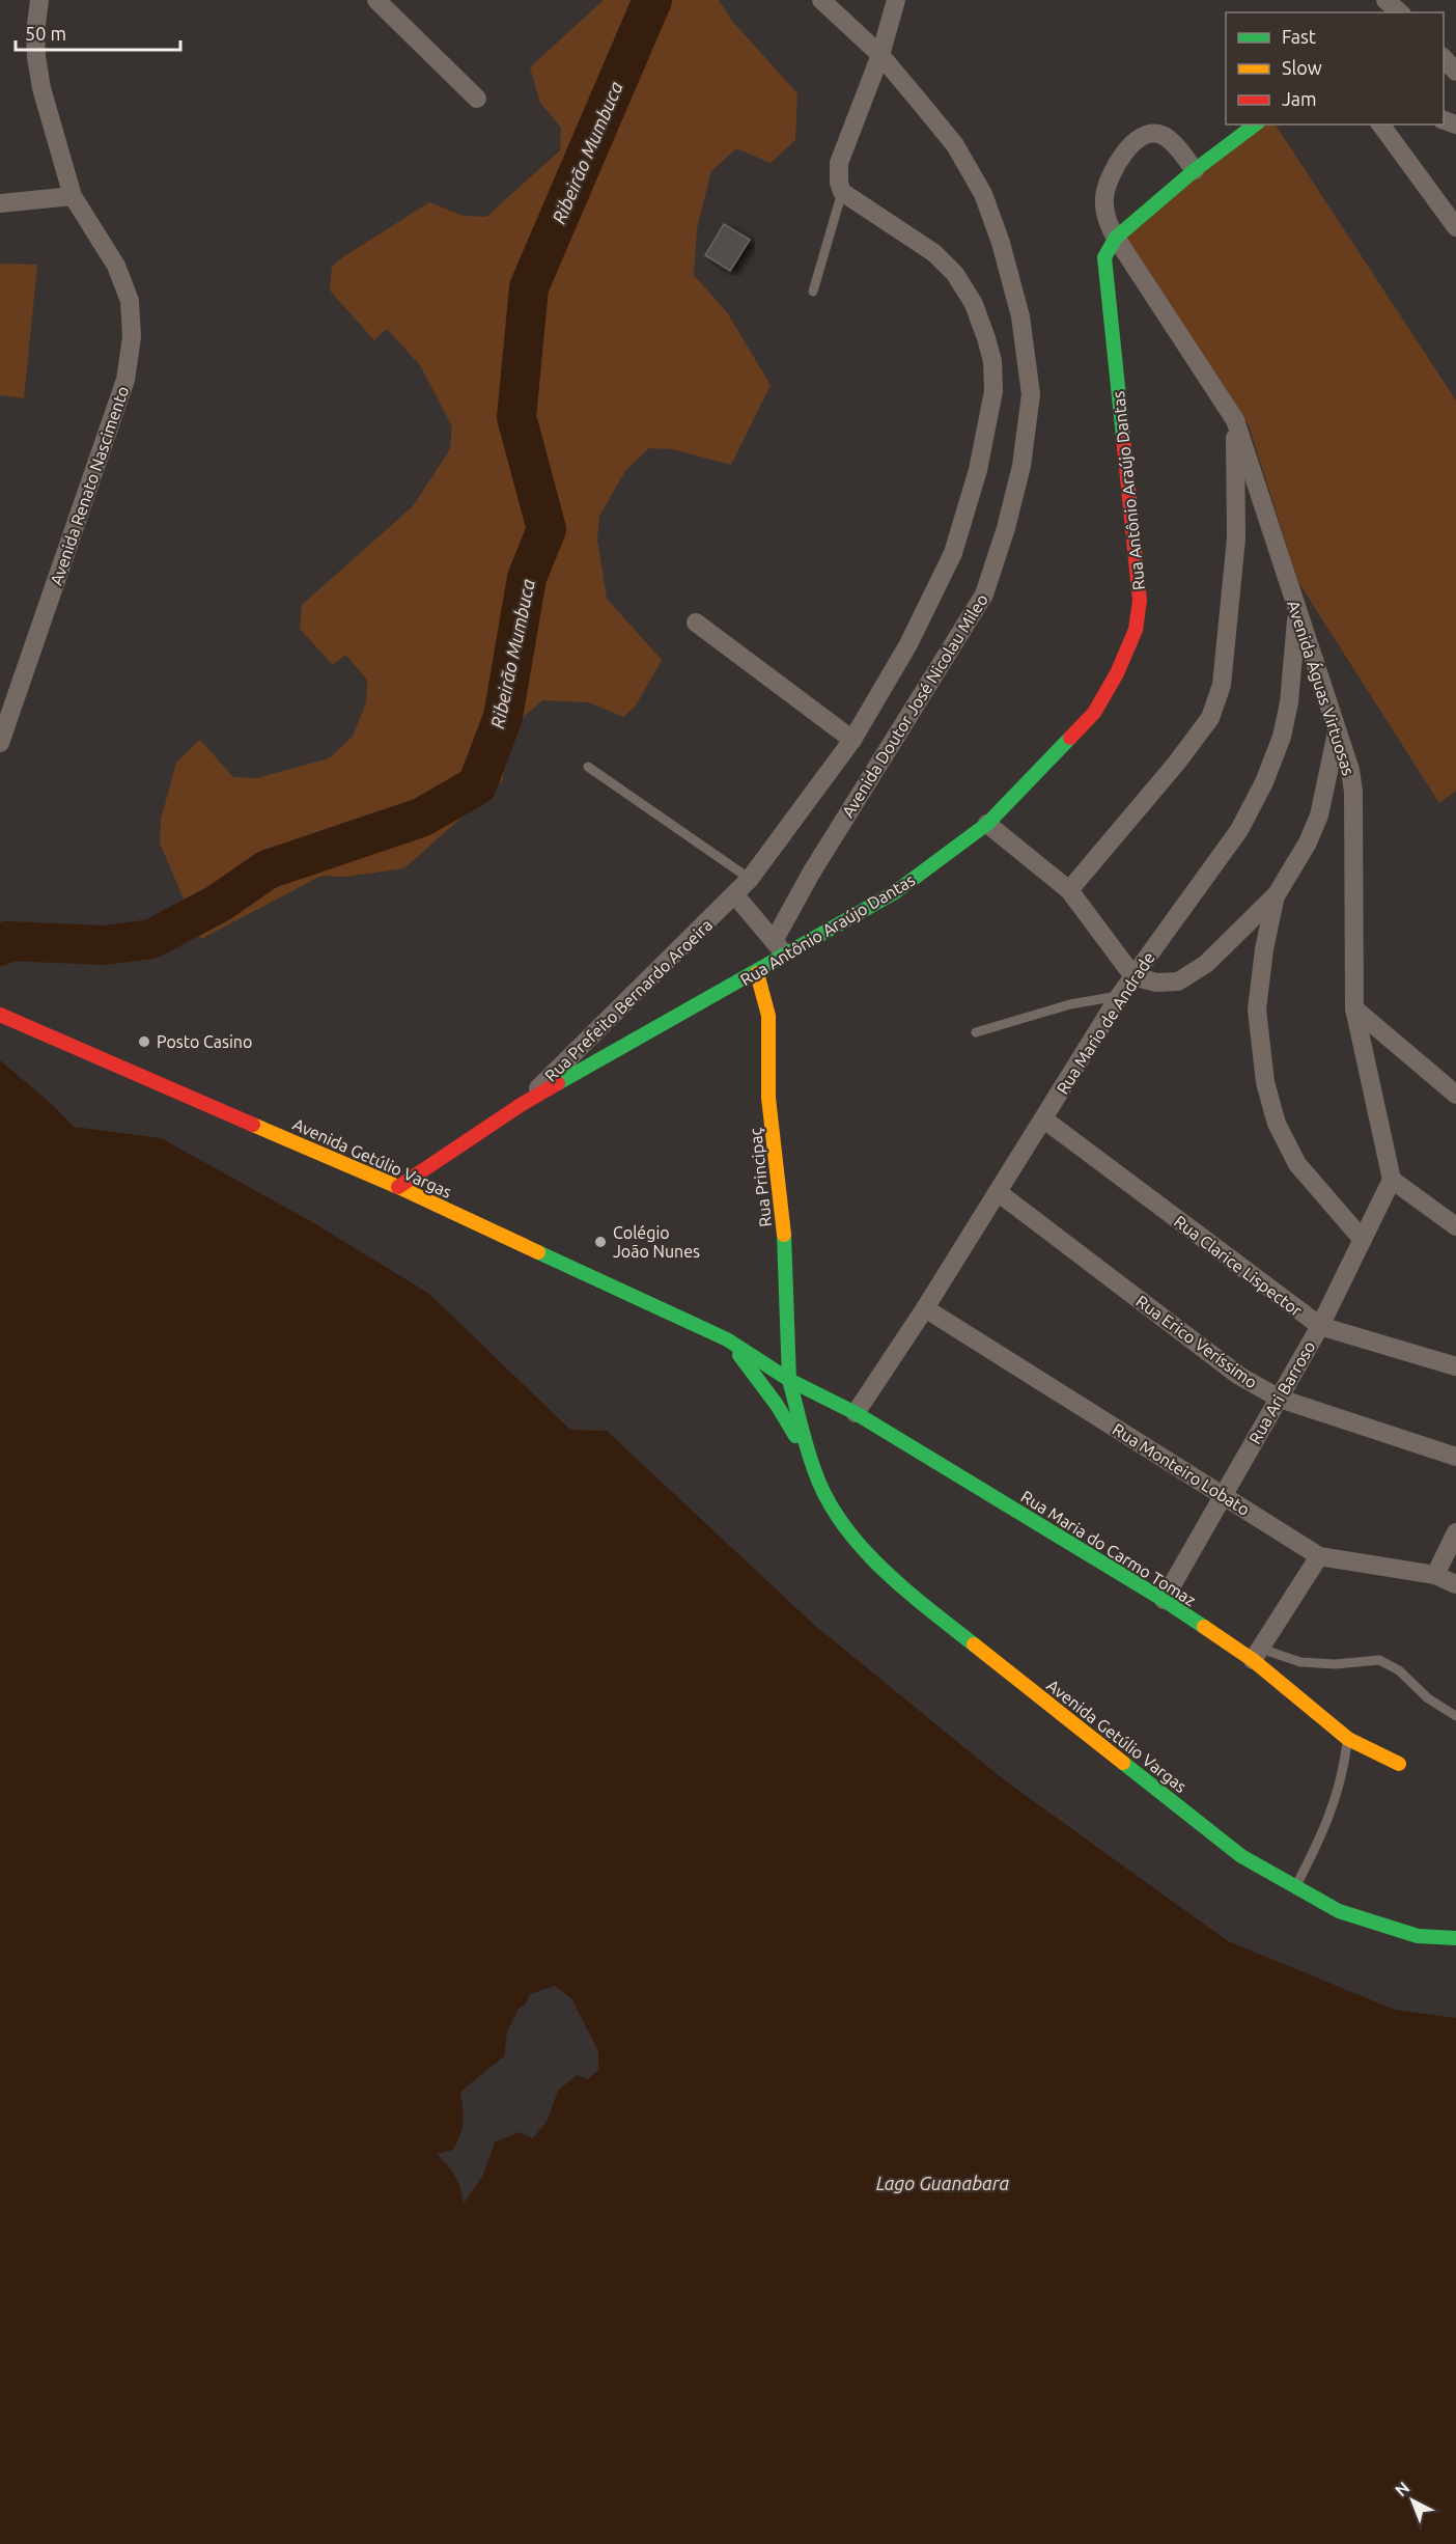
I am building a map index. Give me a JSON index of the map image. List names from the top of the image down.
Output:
{
  "streets": {
    "street": [
      "Avenida Renato Nascimento",
      "Rua Antônio Araújo Dantas",
      "Avenida Águas Virtuosas",
      "Avenida Doutor José Nicolau Mileo",
      "Rua Prefeito Bernardo Aroeira",
      "Rua Mario de Andrade",
      "Avenida Getúlio Vargas",
      "Rua Principaç",
      "Rua Clarice Lispector",
      "Rua Erico Veríssimo",
      "Rua Ari Barroso",
      "Rua Monteiro Lobato",
      "Rua Maria do Carmo Tomaz"
    ]
  },
  "crossings": [
    ["Rua Antônio Araújo Dantas", "Avenida Águas Virtuosas"],
    ["Rua Antônio Araújo Dantas", "Avenida Doutor José Nicolau Mileo"],
    ["Rua Antônio Araújo Dantas", "Rua Prefeito Bernardo Aroeira"],
    ["Rua Antônio Araújo Dantas", "Avenida Getúlio Vargas"],
    ["Rua Antônio Araújo Dantas", "Rua Principaç"],
    ["Avenida Águas Virtuosas", "Rua Mario de Andrade"],
    ["Avenida Águas Virtuosas", "Rua Ari Barroso"],
    ["Rua Mario de Andrade", "Rua Clarice Lispector"],
    ["Rua Mario de Andrade", "Rua Erico Veríssimo"],
    ["Rua Mario de Andrade", "Rua Monteiro Lobato"],
    ["Rua Mario de Andrade", "Rua Maria do Carmo Tomaz"],
    ["Avenida Getúlio Vargas", "Rua Principaç"],
    ["Avenida Getúlio Vargas", "Rua Maria do Carmo Tomaz"],
    ["Rua Principaç", "Rua Maria do Carmo Tomaz"],
    ["Rua Clarice Lispector", "Rua Ari Barroso"],
    ["Rua Erico Veríssimo", "Rua Ari Barroso"],
    ["Rua Ari Barroso", "Rua Monteiro Lobato"],
    ["Rua Ari Barroso", "Rua Maria do Carmo Tomaz"]
  ],
  "water": ["Ribeirão Mumbuca", "Lago Guanabara"],
  "places": ["Posto Casino", "Colégio João Nunes"],
  "legend": ["Fast", "Slow", "Jam"],
  "scale_bar": "50 m",
  "north": "top left"
}
